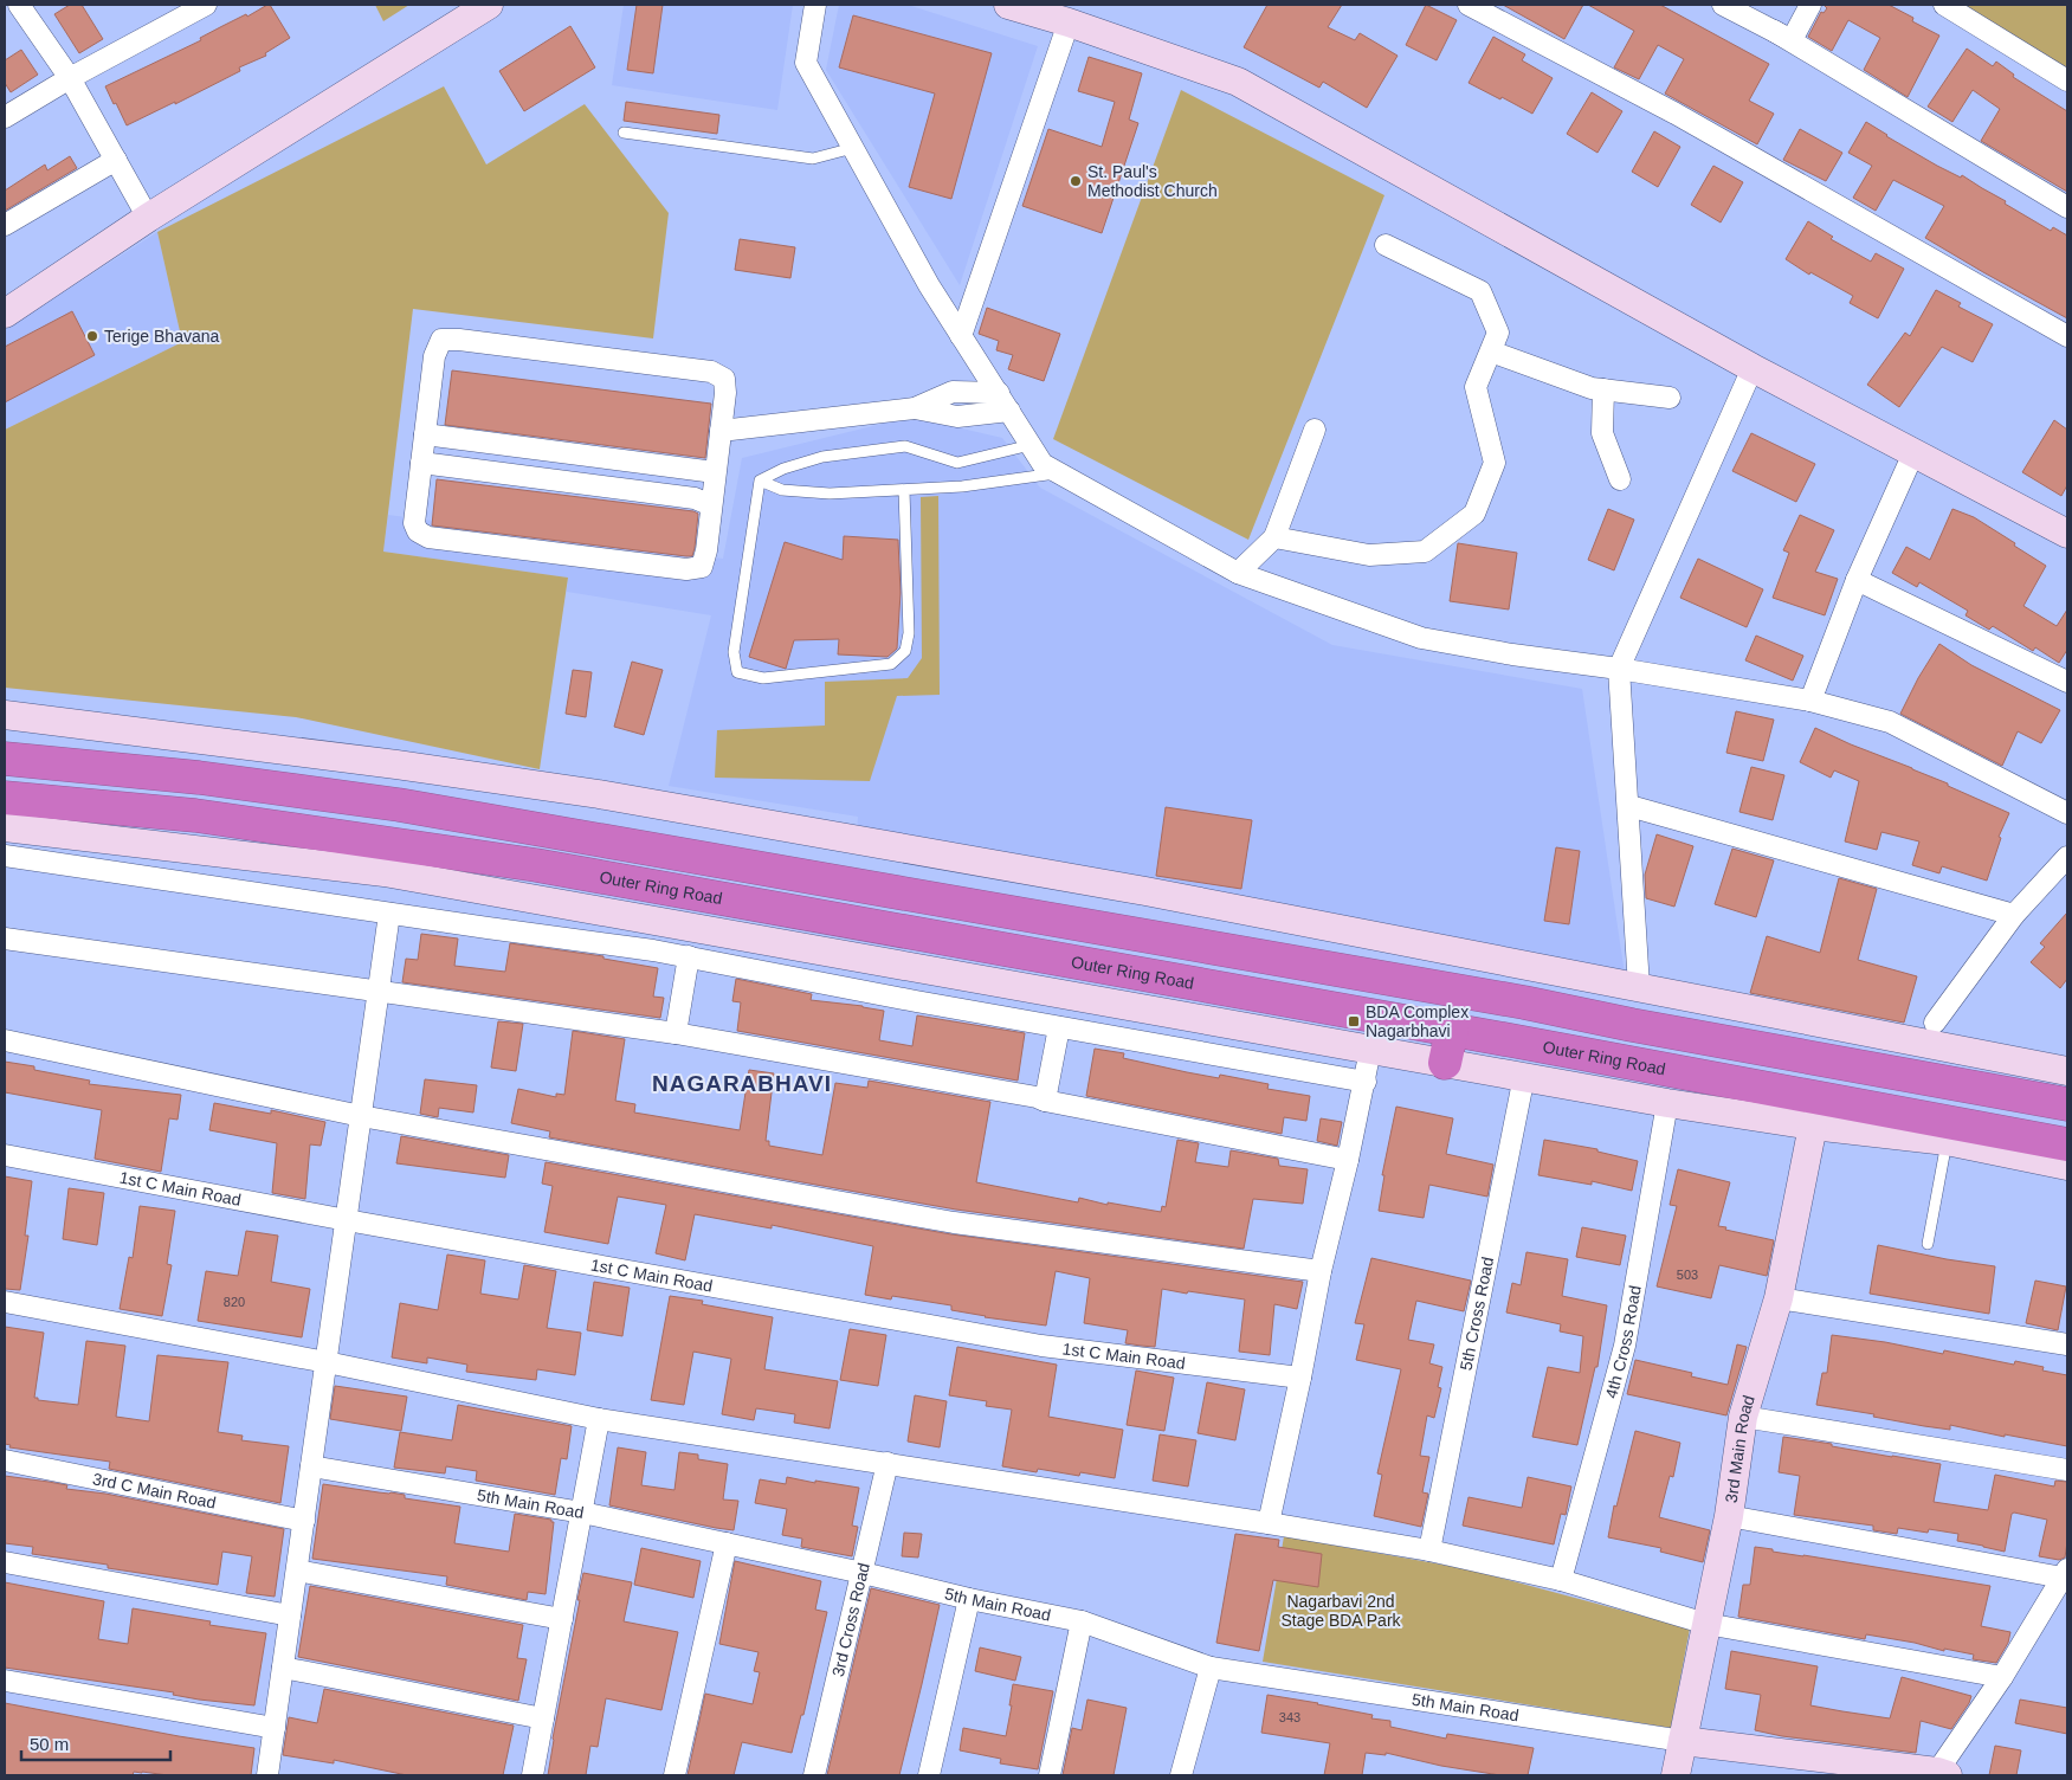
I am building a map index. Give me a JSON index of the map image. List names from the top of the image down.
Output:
{
  "streets": {
    "highway": ["Outer Ring Road"],
    "street": [
      "1st C Main Road",
      "5th Cross Road",
      "4th Cross Road",
      "3rd Main Road",
      "3rd C Main Road",
      "5th Main Road",
      "3rd Cross Road"
    ]
  },
  "crossings": [
    ["3rd Main Road", "5th Main Road"],
    ["5th Main Road", "3rd Cross Road"]
  ],
  "districts": ["NAGARABHAVI"],
  "parks": ["Nagarbavi 2nd Stage BDA Park"],
  "places": {
    "other": ["St. Paul's Methodist Church", "Terige Bhavana"],
    "transit": ["BDA Complex Nagarbhavi"]
  },
  "house_numbers": ["503", "820", "343"],
  "scale_bar": "50 m"
}
